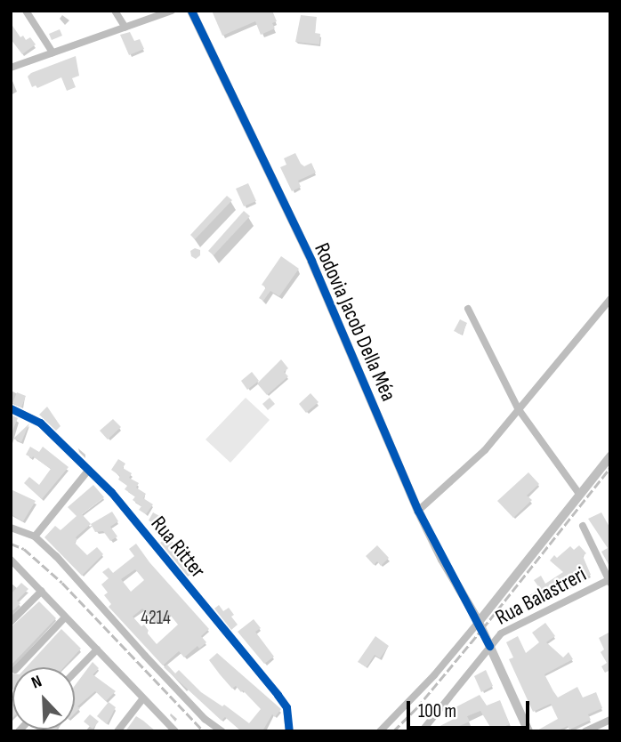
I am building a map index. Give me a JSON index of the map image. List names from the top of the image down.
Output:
{
  "streets": {
    "street": ["Rodovia Jacob Della Méa", "Rua Ritter", "Rua Balastreri"]
  },
  "crossings": [
    ["Rodovia Jacob Della Méa", "Rua Balastreri"]
  ],
  "house_numbers": ["4214"],
  "scale_bar": "100 m",
  "north": "top left"
}
